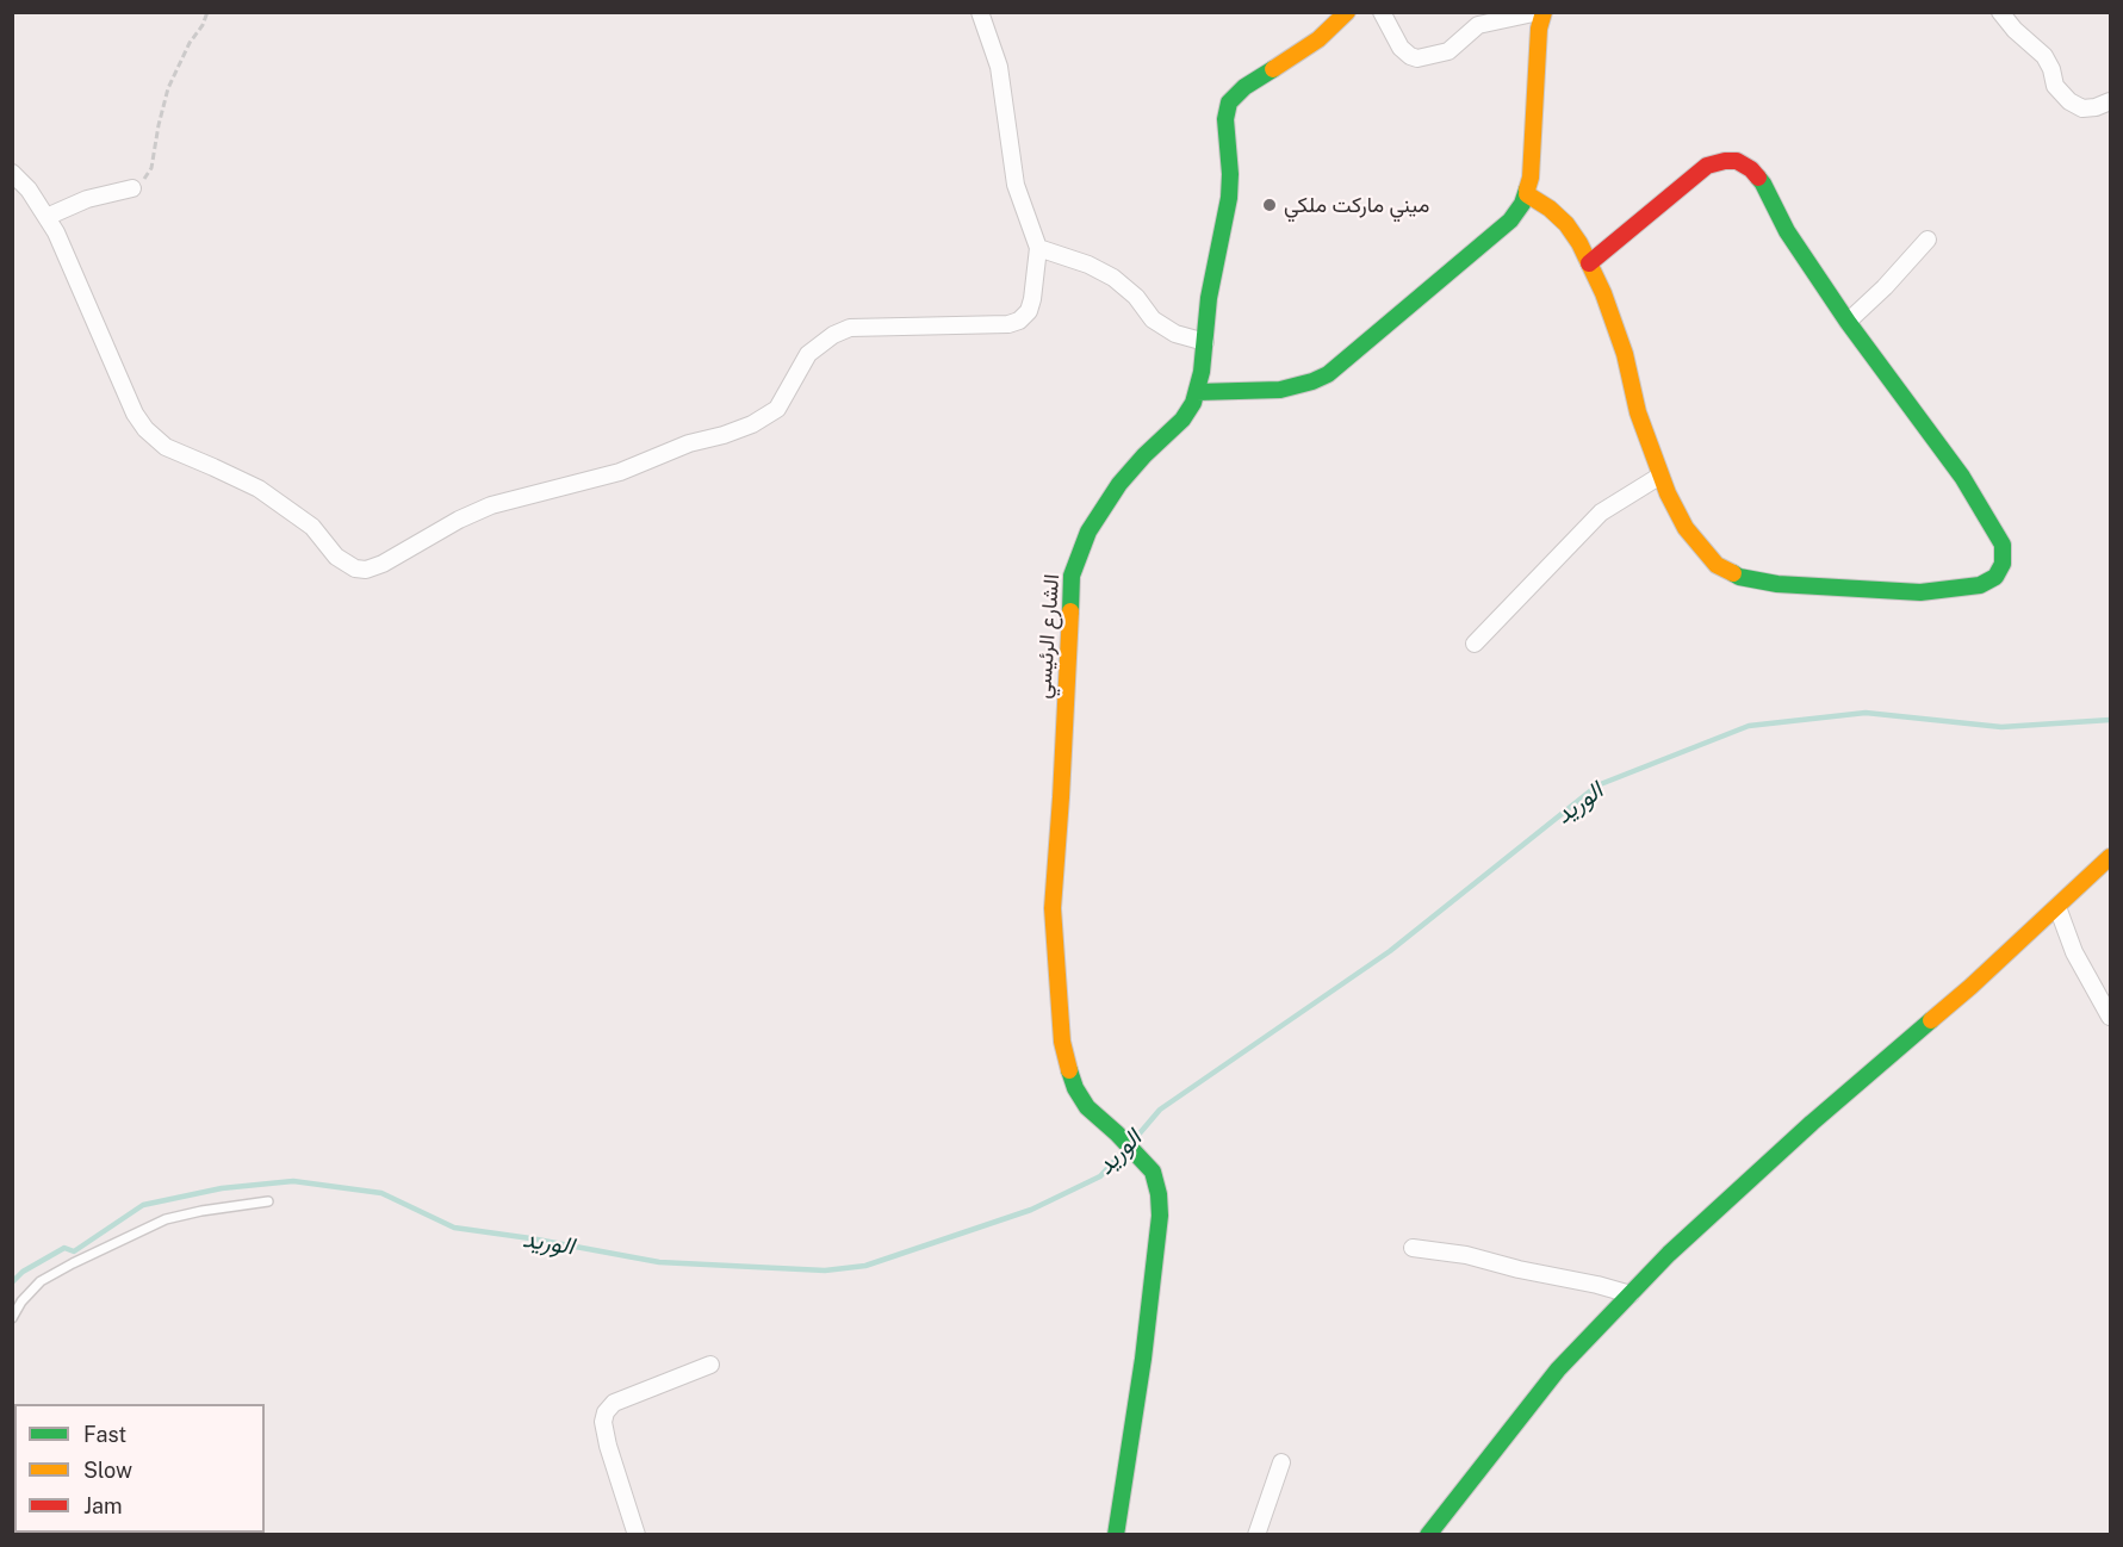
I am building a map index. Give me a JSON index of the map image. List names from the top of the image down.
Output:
{
  "streets": {
    "street": ["الشارع الرئيسي"]
  },
  "water": ["الوريد"],
  "places": ["ميني ماركت ملكي"],
  "legend": ["Fast", "Slow", "Jam"]
}
